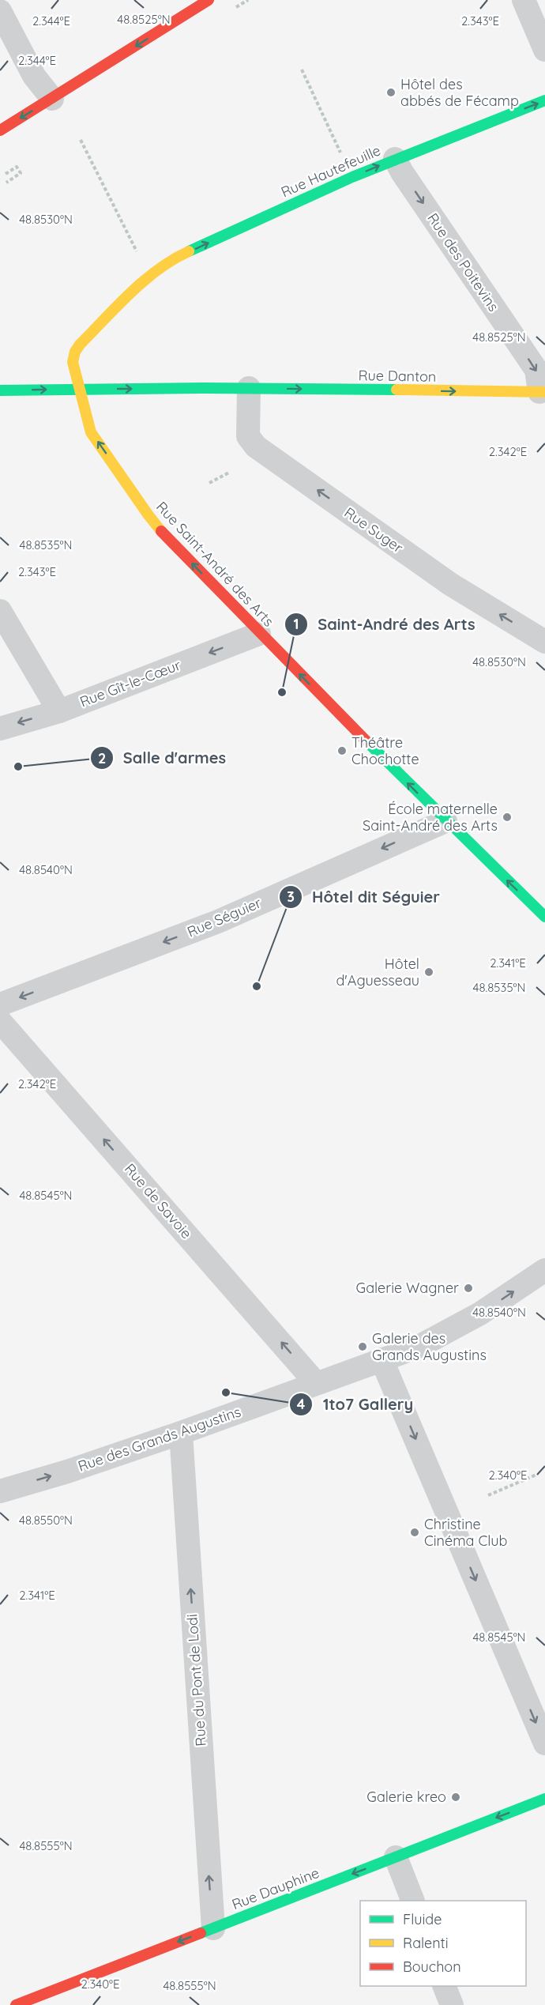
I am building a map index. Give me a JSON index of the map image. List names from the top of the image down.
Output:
{
  "streets": {
    "street": [
      "Rue Hautefeuille",
      "Rue des Poitevins",
      "Rue Danton",
      "Rue Suger",
      "Rue Saint-André des Arts",
      "Rue Gît-le-Cœur",
      "Rue Séguier",
      "Rue de Savoie",
      "Rue des Grands Augustins",
      "Rue du Pont de Lodi",
      "Rue Dauphine"
    ]
  },
  "crossings": [
    ["Rue Hautefeuille", "Rue des Poitevins"],
    ["Rue Hautefeuille", "Rue Danton"],
    ["Rue Hautefeuille", "Rue Saint-André des Arts"],
    ["Rue des Poitevins", "Rue Danton"],
    ["Rue Danton", "Rue Suger"],
    ["Rue Danton", "Rue Saint-André des Arts"],
    ["Rue Saint-André des Arts", "Rue Gît-le-Cœur"],
    ["Rue Saint-André des Arts", "Rue Séguier"],
    ["Rue de Savoie", "Rue des Grands Augustins"],
    ["Rue des Grands Augustins", "Rue du Pont de Lodi"],
    ["Rue du Pont de Lodi", "Rue Dauphine"]
  ],
  "one_way": [
    "Rue Hautefeuille",
    "Rue des Poitevins",
    "Rue Danton",
    "Rue Suger",
    "Rue Saint-André des Arts",
    "Rue Gît-le-Cœur",
    "Rue Séguier",
    "Rue de Savoie",
    "Rue des Grands Augustins",
    "Rue du Pont de Lodi",
    "Rue Dauphine"
  ],
  "places": [
    "Hôtel des abbés de Fécamp",
    "Saint-André des Arts",
    "Théâtre Chochotte",
    "Salle d'armes",
    "École maternelle Saint-André des Arts",
    "Hôtel d'Aguesseau",
    "Hôtel dit Séguier",
    "Galerie Wagner",
    "Galerie des Grands Augustins",
    "1to7 Gallery",
    "Christine Cinéma Club",
    "Galerie kreo"
  ],
  "legend": ["Fluide", "Ralenti", "Bouchon"],
  "coordinates": [
    "48.8525°N",
    "2.344°E",
    "2.343°E",
    "48.8530°N",
    "2.342°E",
    "48.8535°N",
    "48.8540°N",
    "2.341°E",
    "48.8545°N",
    "2.340°E",
    "48.8550°N",
    "48.8555°N"
  ]
}
